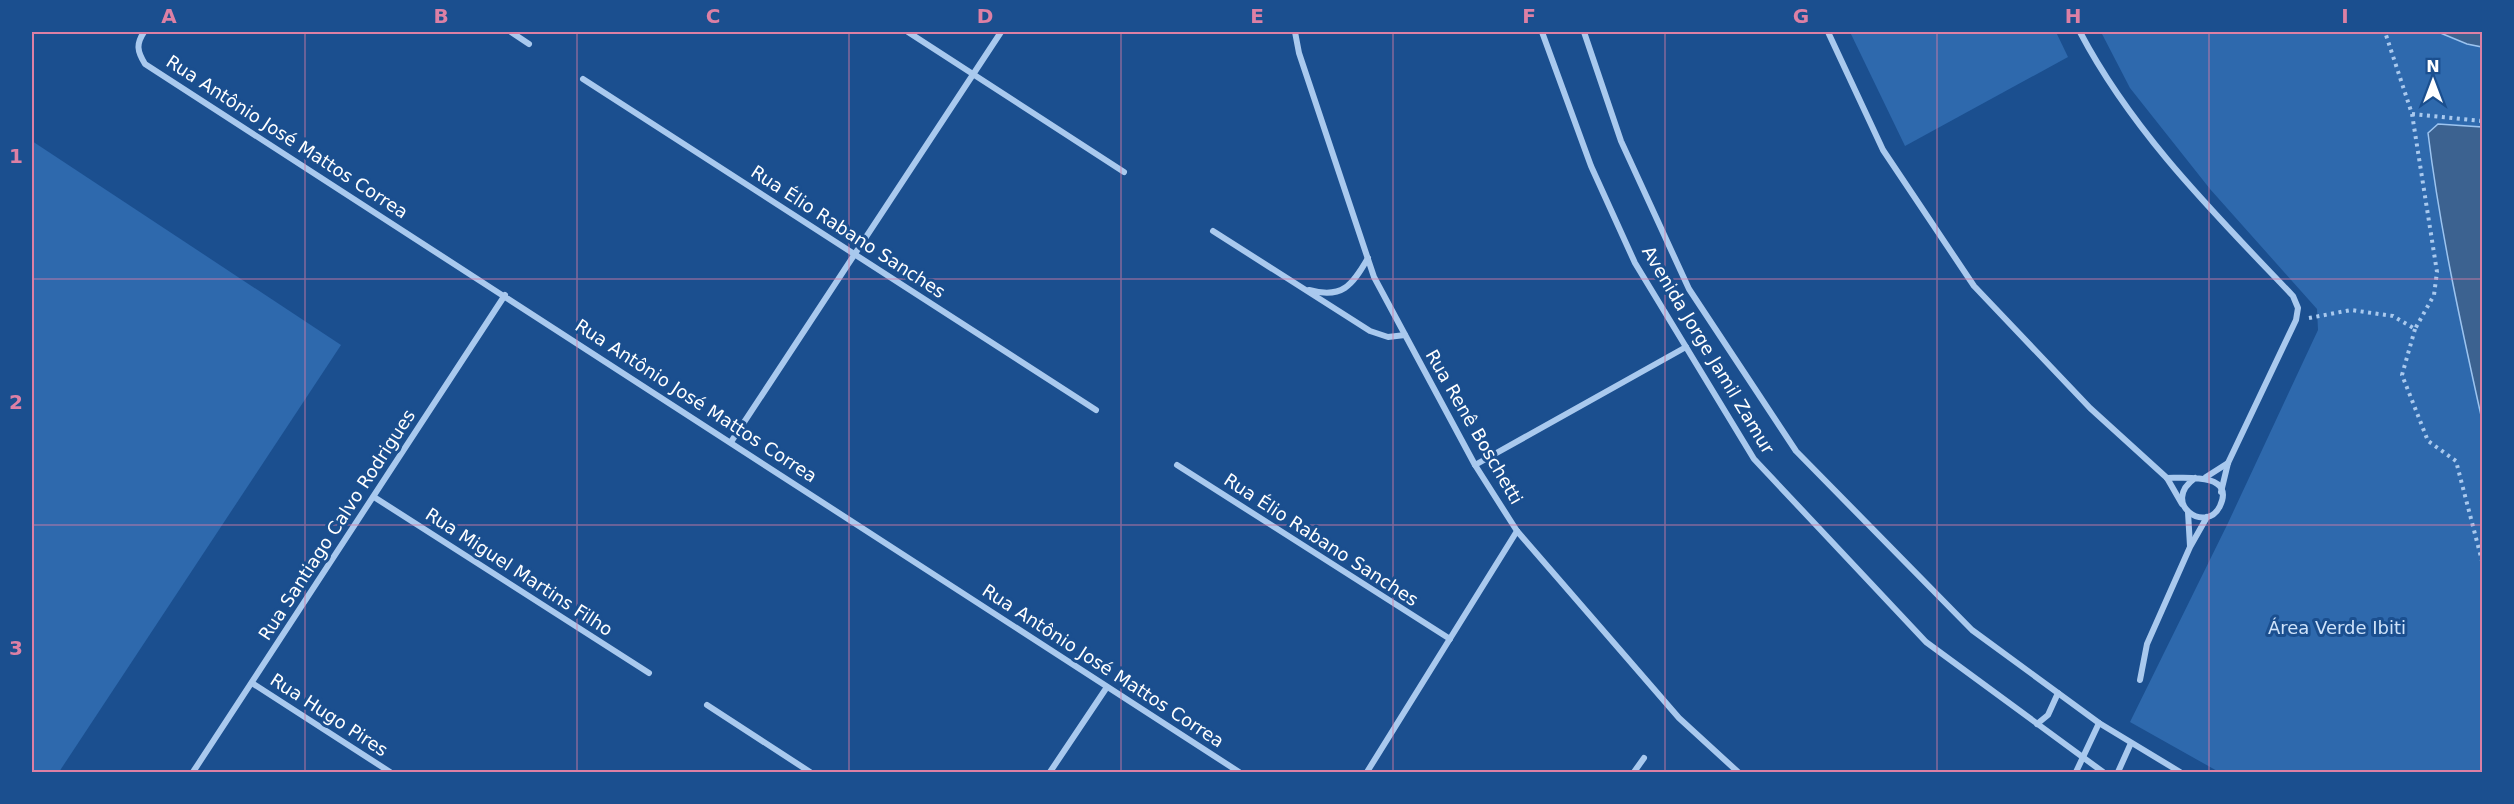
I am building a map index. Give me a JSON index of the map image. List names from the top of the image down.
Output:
{
  "streets": {
    "street": [
      "Rua Antônio José Mattos Correa",
      "Rua Élio Rabano Sanches",
      "Avenida Jorge Jamil Zamur",
      "Rua Renê Boschetti",
      "Rua Santiago Calvo Rodrigues",
      "Rua Miguel Martins Filho",
      "Rua Hugo Pires"
    ]
  },
  "crossings": [
    ["Rua Antônio José Mattos Correa", "Rua Santiago Calvo Rodrigues"],
    ["Rua Santiago Calvo Rodrigues", "Rua Miguel Martins Filho"],
    ["Rua Santiago Calvo Rodrigues", "Rua Hugo Pires"]
  ],
  "parks": ["Área Verde Ibiti"],
  "north": "top",
  "grid": {
    "columns": [
      "A",
      "B",
      "C",
      "D",
      "E",
      "F",
      "G",
      "H",
      "I"
    ],
    "rows": ["1", "2", "3"]
  }
}
